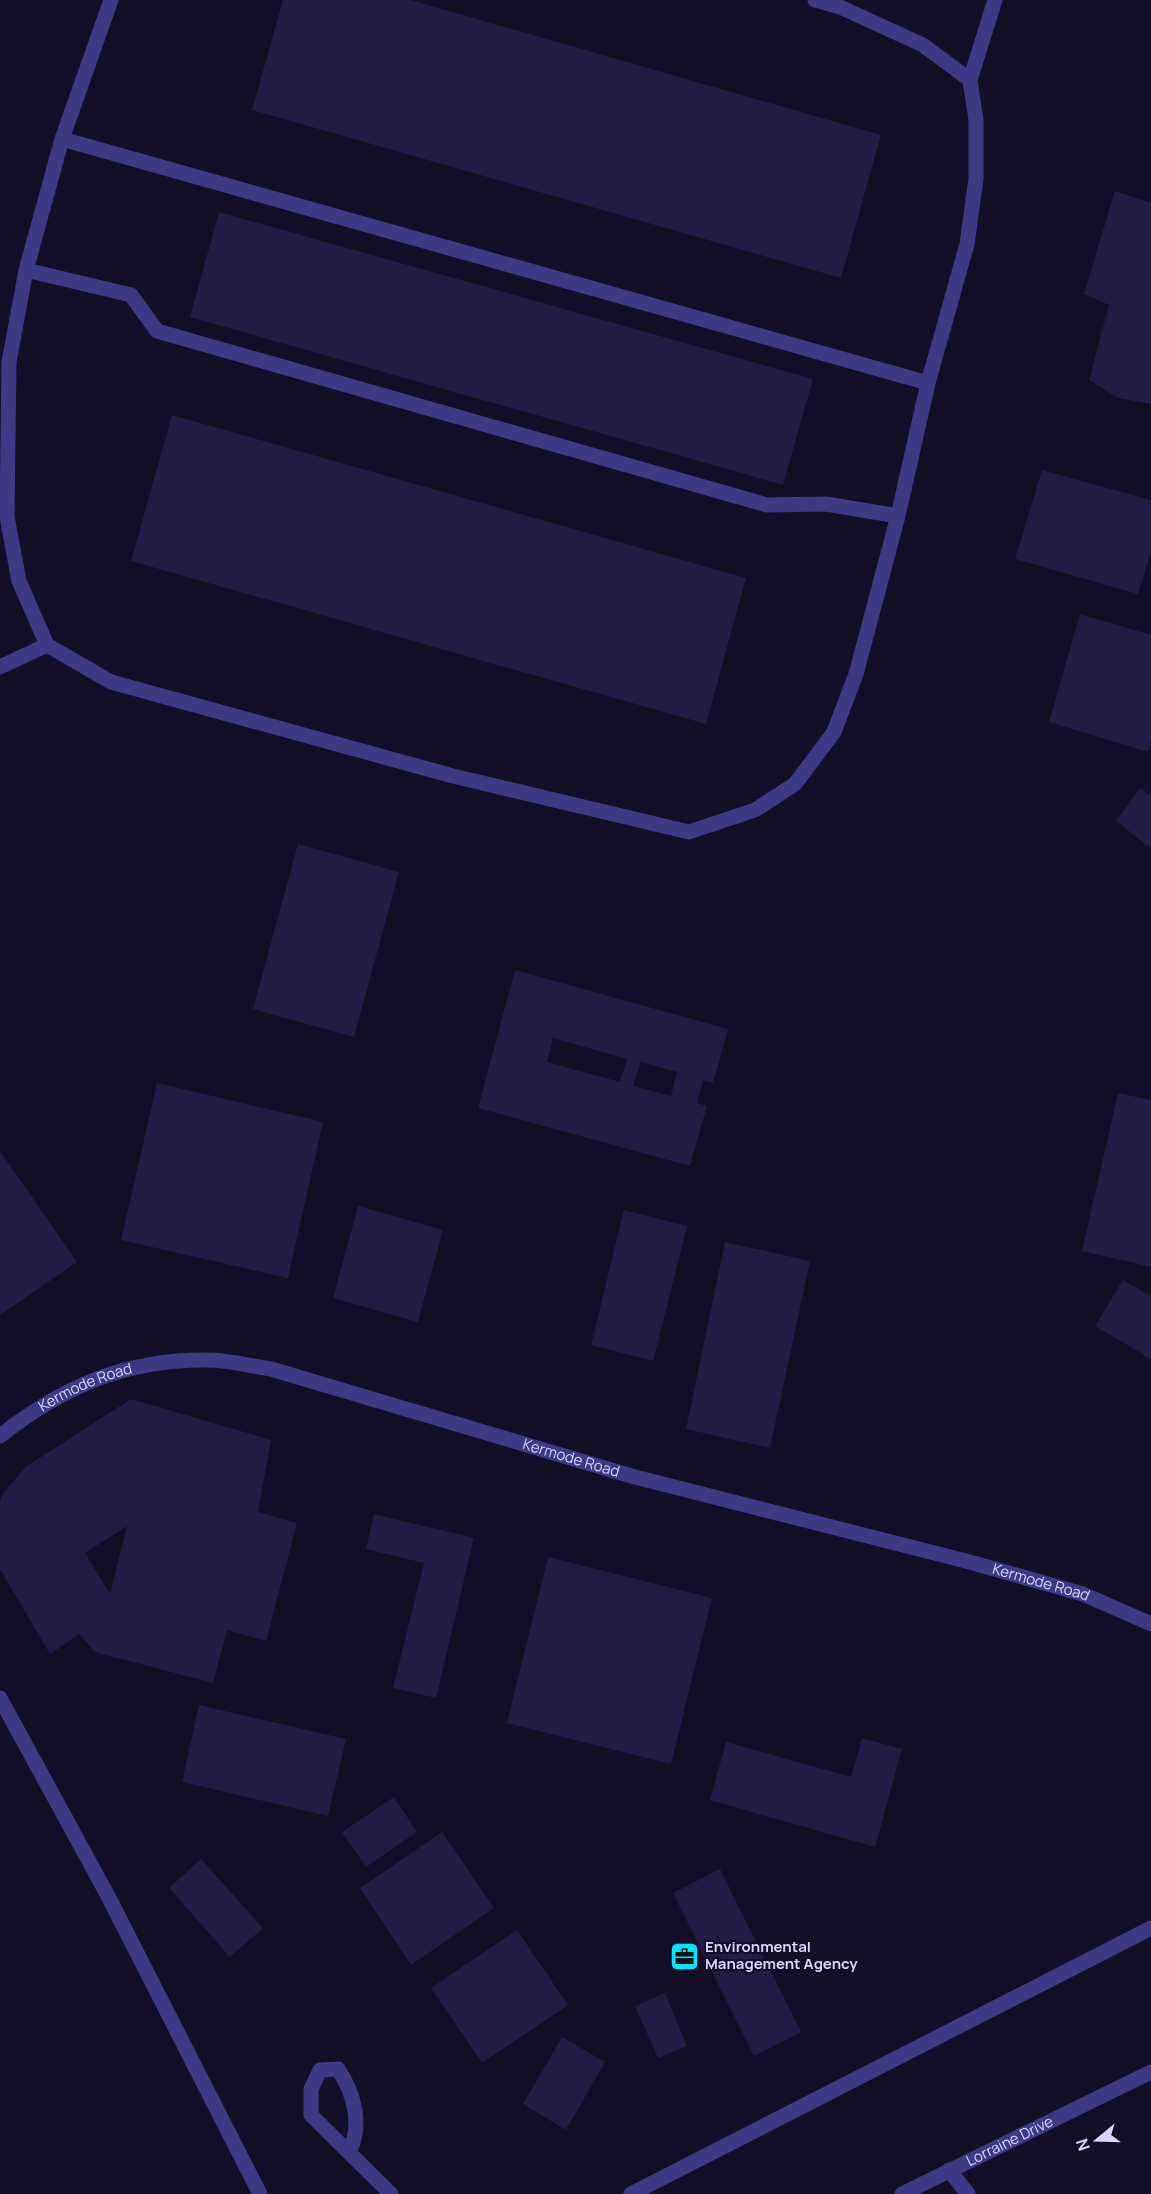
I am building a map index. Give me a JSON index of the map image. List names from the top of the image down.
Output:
{
  "streets": {
    "street": ["Kermode Road", "Lorraine Drive"]
  },
  "places": {
    "office": ["Environmental Management Agency"]
  },
  "north": "left"
}
